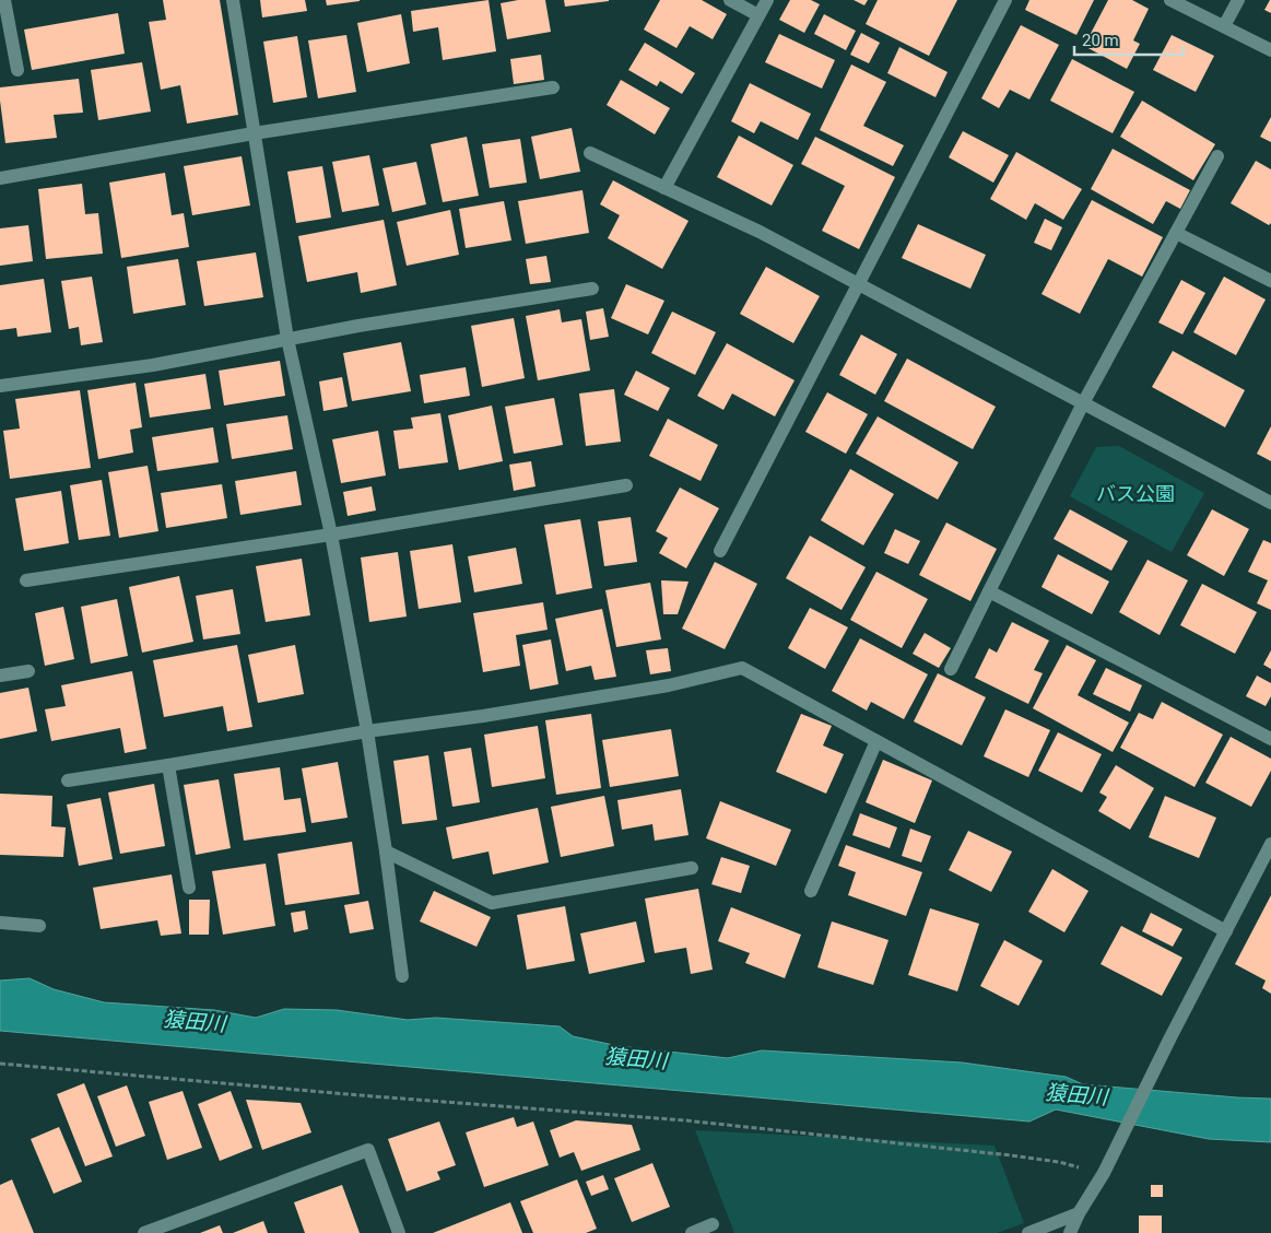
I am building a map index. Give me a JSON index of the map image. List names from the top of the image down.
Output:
{
  "water": ["猿田川"],
  "parks": ["バス公園"],
  "scale_bar": "20 m"
}
